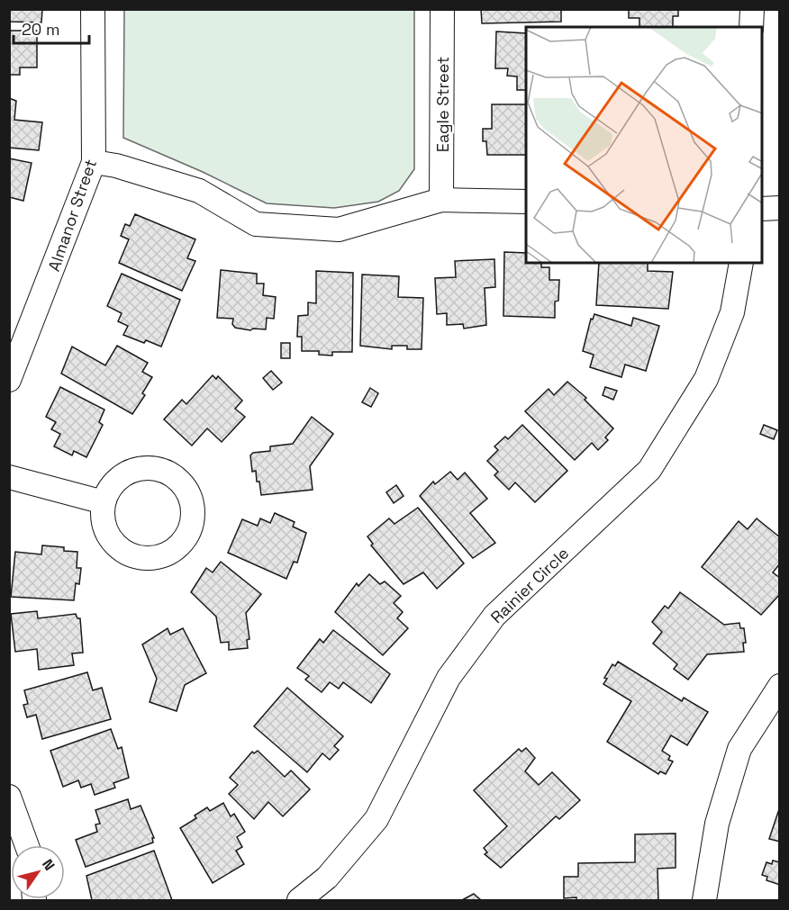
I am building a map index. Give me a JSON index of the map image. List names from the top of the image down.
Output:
{
  "streets": {
    "street": ["Eagle Street", "Almanor Street", "Rainier Circle"]
  },
  "scale_bar": "20 m",
  "north": "top right"
}
